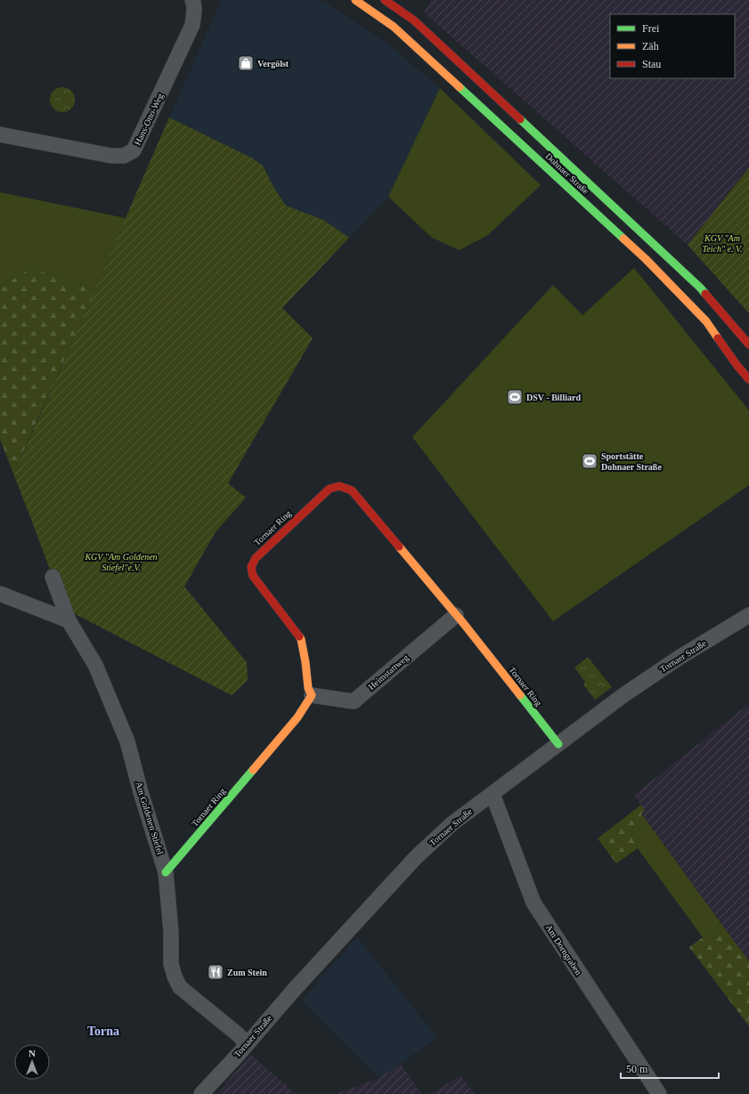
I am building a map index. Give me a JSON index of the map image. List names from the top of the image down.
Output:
{
  "streets": {
    "main road": ["Dohnaer Straße", "Tornaer Ring"],
    "street": [
      "Hans-Otto-Weg",
      "Tornaer Straße",
      "Heimstattweg",
      "Am Goldenen Stiefel",
      "Am Dorngraben"
    ]
  },
  "crossings": [
    ["Tornaer Ring", "Tornaer Straße"],
    ["Tornaer Ring", "Heimstattweg"],
    ["Tornaer Ring", "Am Goldenen Stiefel"],
    ["Tornaer Straße", "Am Goldenen Stiefel"],
    ["Tornaer Straße", "Am Dorngraben"]
  ],
  "districts": ["Torna"],
  "parks": ["KGV \"Am Teich\" e. V.", "KGV \"Am Goldenen Stiefel\"e.V."],
  "places": {
    "shop": ["Vergölst"],
    "sports": ["DSV - Billiard", "Sportstätte Dohnaer Straße"],
    "restaurant": ["Zum Stein"]
  },
  "legend": ["Frei", "Zäh", "Stau"],
  "scale_bar": "50 m",
  "north": "top"
}
